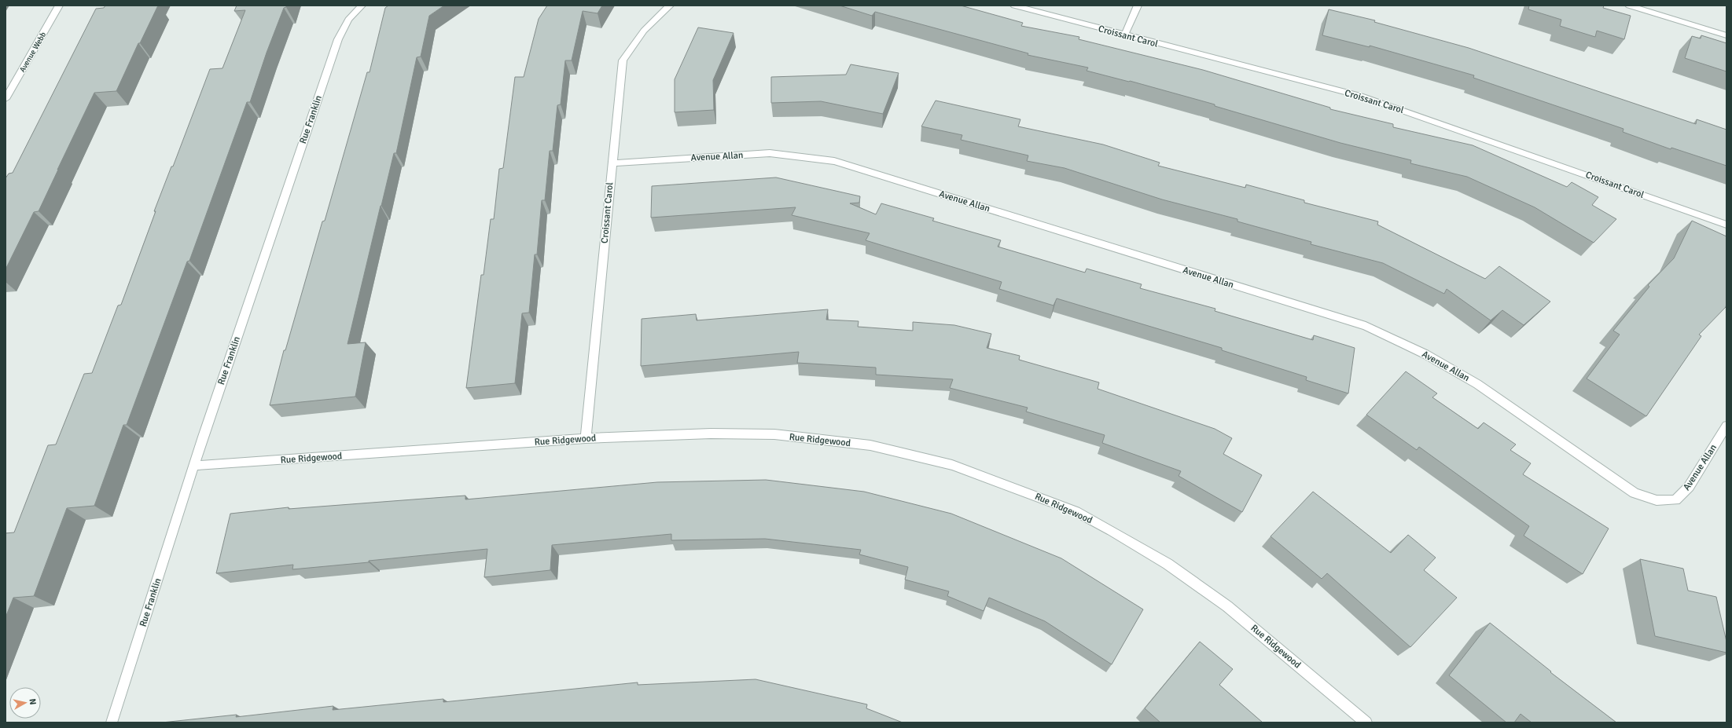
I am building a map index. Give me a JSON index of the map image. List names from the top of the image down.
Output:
{
  "streets": {
    "street": [
      "Croissant Carol",
      "Avenue Webb",
      "Rue Franklin",
      "Avenue Allan",
      "Rue Ridgewood"
    ]
  },
  "crossings": [
    ["Croissant Carol", "Avenue Allan"],
    ["Croissant Carol", "Rue Ridgewood"],
    ["Rue Franklin", "Rue Ridgewood"]
  ],
  "north": "right"
}
